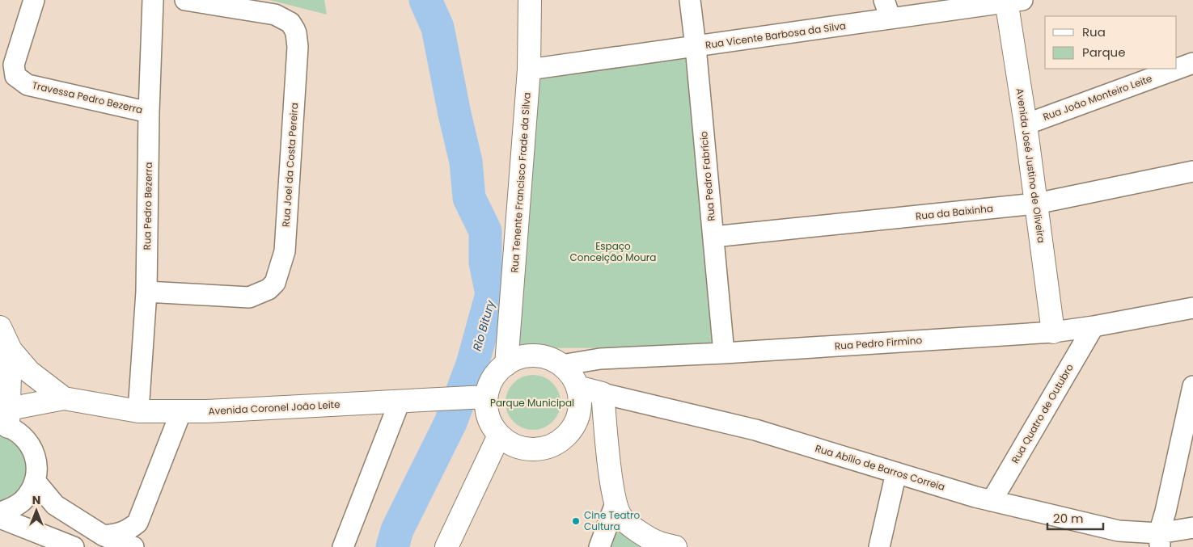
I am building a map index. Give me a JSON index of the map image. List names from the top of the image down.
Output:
{
  "streets": {
    "street": [
      "Rua Vicente Barbosa da Silva",
      "Travessa Pedro Bezerra",
      "Rua João Monteiro Leite",
      "Rua Joel da Costa Pereira",
      "Avenida José Justino de Oliveira",
      "Rua Pedro Fabrício",
      "Rua Tenente Francisco Frade da Silva",
      "Rua Pedro Bezerra",
      "Rua da Baixinha",
      "Rua Pedro Firmino",
      "Avenida Coronel João Leite",
      "Rua Quatro de Outubro",
      "Rua Abílio de Barros Correia"
    ]
  },
  "crossings": [
    ["Rua Vicente Barbosa da Silva", "Avenida José Justino de Oliveira"],
    ["Rua Vicente Barbosa da Silva", "Rua Pedro Fabrício"],
    ["Rua Vicente Barbosa da Silva", "Rua Tenente Francisco Frade da Silva"],
    ["Travessa Pedro Bezerra", "Rua Pedro Bezerra"],
    ["Rua João Monteiro Leite", "Avenida José Justino de Oliveira"],
    ["Rua Joel da Costa Pereira", "Rua Pedro Bezerra"],
    ["Avenida José Justino de Oliveira", "Rua da Baixinha"],
    ["Avenida José Justino de Oliveira", "Rua Pedro Firmino"],
    ["Rua Pedro Fabrício", "Rua da Baixinha"],
    ["Rua Pedro Fabrício", "Rua Pedro Firmino"],
    ["Rua Tenente Francisco Frade da Silva", "Rua Pedro Firmino"],
    ["Rua Tenente Francisco Frade da Silva", "Avenida Coronel João Leite"],
    ["Rua Pedro Bezerra", "Avenida Coronel João Leite"],
    ["Rua Pedro Firmino", "Avenida Coronel João Leite"],
    ["Rua Pedro Firmino", "Rua Quatro de Outubro"],
    ["Rua Quatro de Outubro", "Rua Abílio de Barros Correia"]
  ],
  "water": ["Rio Bitury"],
  "parks": ["Espaço Conceição Moura", "Parque Municipal"],
  "places": ["Cine Teatro Cultura"],
  "legend": ["Rua", "Parque"],
  "scale_bar": "20 m",
  "north": "top"
}
